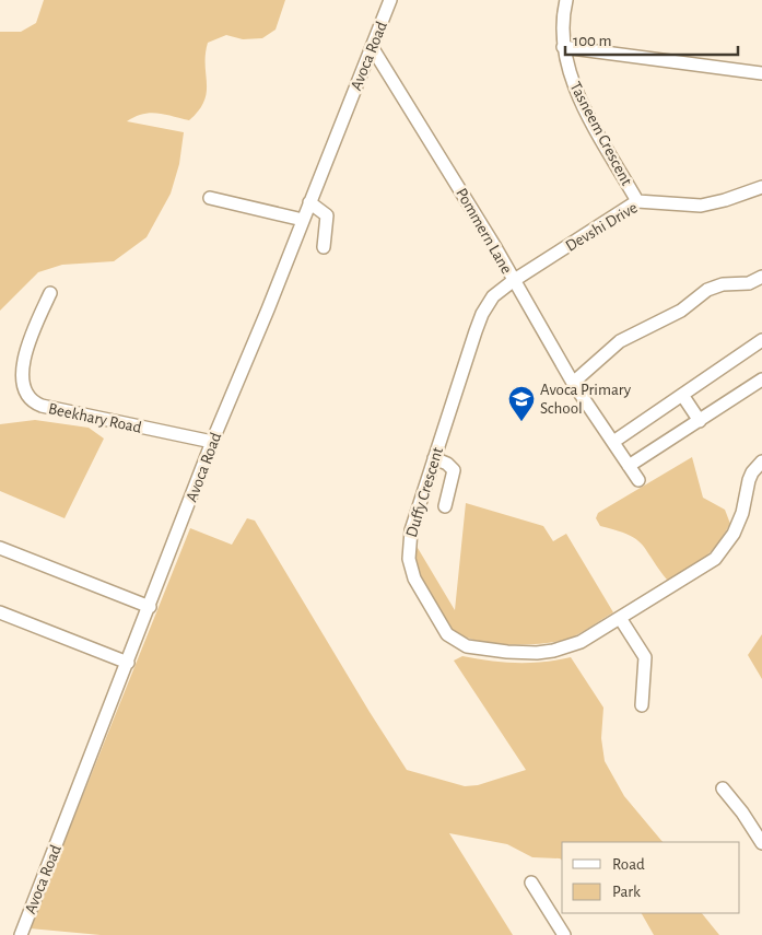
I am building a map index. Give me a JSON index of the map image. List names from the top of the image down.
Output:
{
  "streets": {
    "street": [
      "Avoca Road",
      "Tasneem Crescent",
      "Devshi Drive",
      "Pommern Lane",
      "Beekhary Road",
      "Duffy Crescent"
    ]
  },
  "crossings": [
    ["Avoca Road", "Pommern Lane"],
    ["Avoca Road", "Beekhary Road"],
    ["Tasneem Crescent", "Devshi Drive"],
    ["Devshi Drive", "Pommern Lane"],
    ["Devshi Drive", "Duffy Crescent"],
    ["Pommern Lane", "Duffy Crescent"]
  ],
  "places": {
    "school or university": ["Avoca Primary School"]
  },
  "legend": ["Road", "Park"],
  "scale_bar": "100 m"
}
